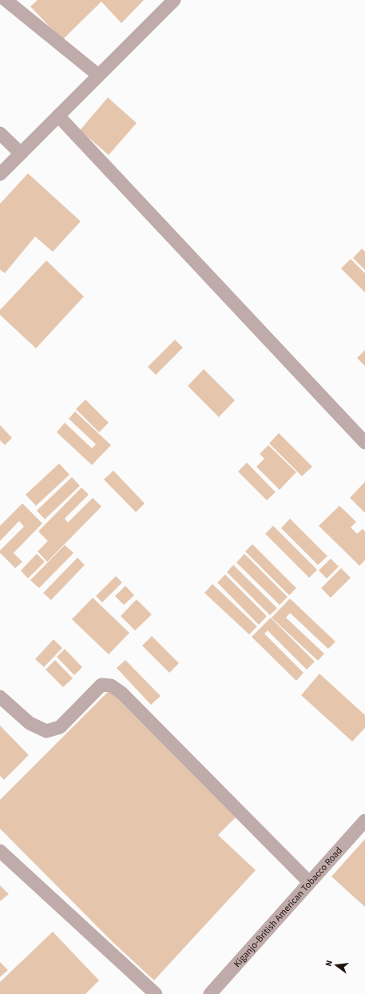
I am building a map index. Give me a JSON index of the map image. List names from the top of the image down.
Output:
{
  "streets": {
    "street": ["Kiganjo-British American Tobacco Road"]
  },
  "north": "left"
}
